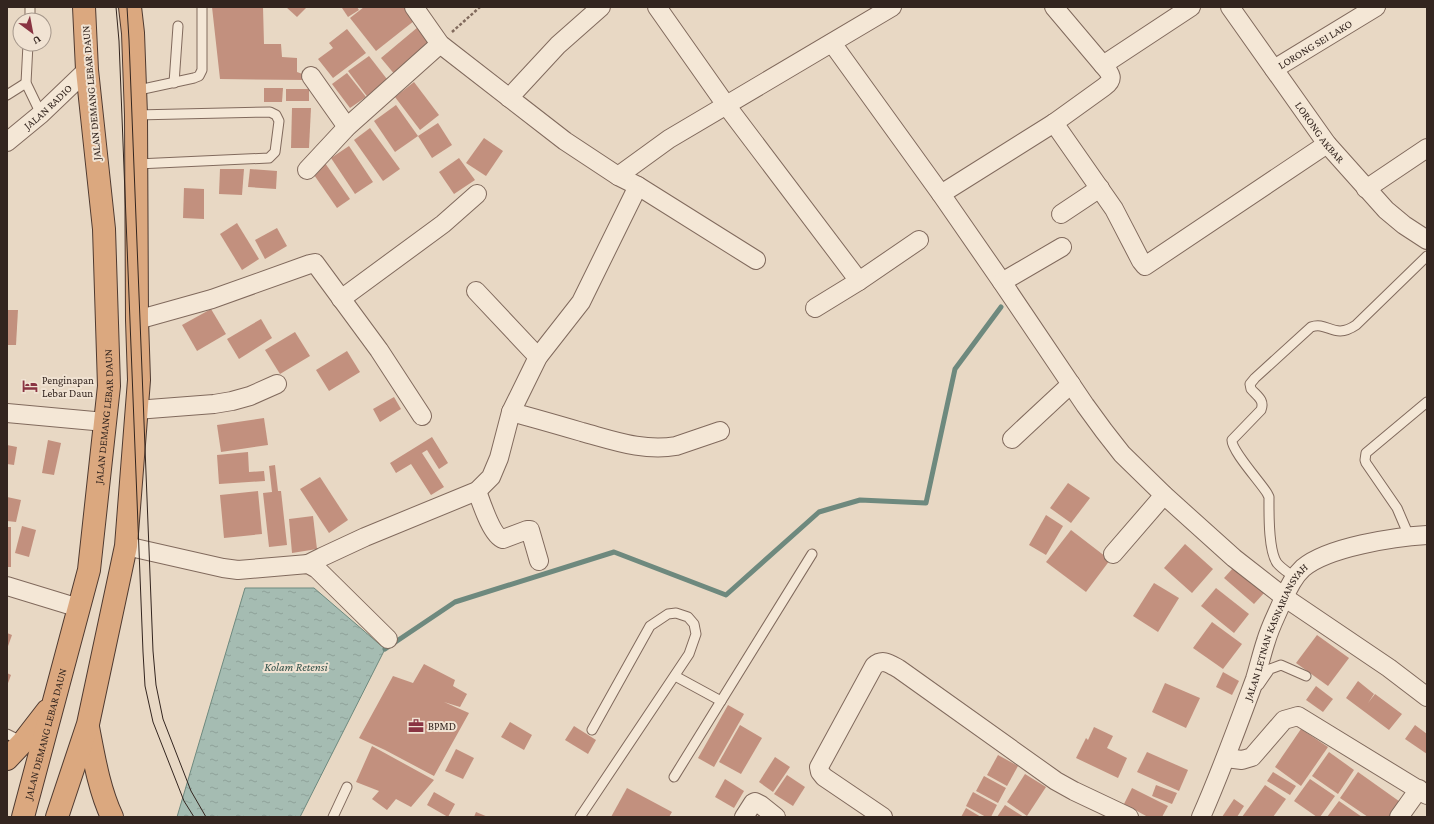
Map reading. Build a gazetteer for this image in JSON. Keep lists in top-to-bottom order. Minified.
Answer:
{"streets":{"highway":["JALAN DEMANG LEBAR DAUN"],"street":["LORONG SEI LAKO","JALAN RADIO","LORONG AKBAR","JALAN LETNAN KASNARIANSYAH"]},"crossings":[["LORONG SEI LAKO","LORONG AKBAR"],["JALAN DEMANG LEBAR DAUN","JALAN RADIO"]],"water":["Kolam Retensi"],"places":{"hotel":["Penginapan Lebar Daun"],"office":["BPMD"]},"north":"bottom right"}
